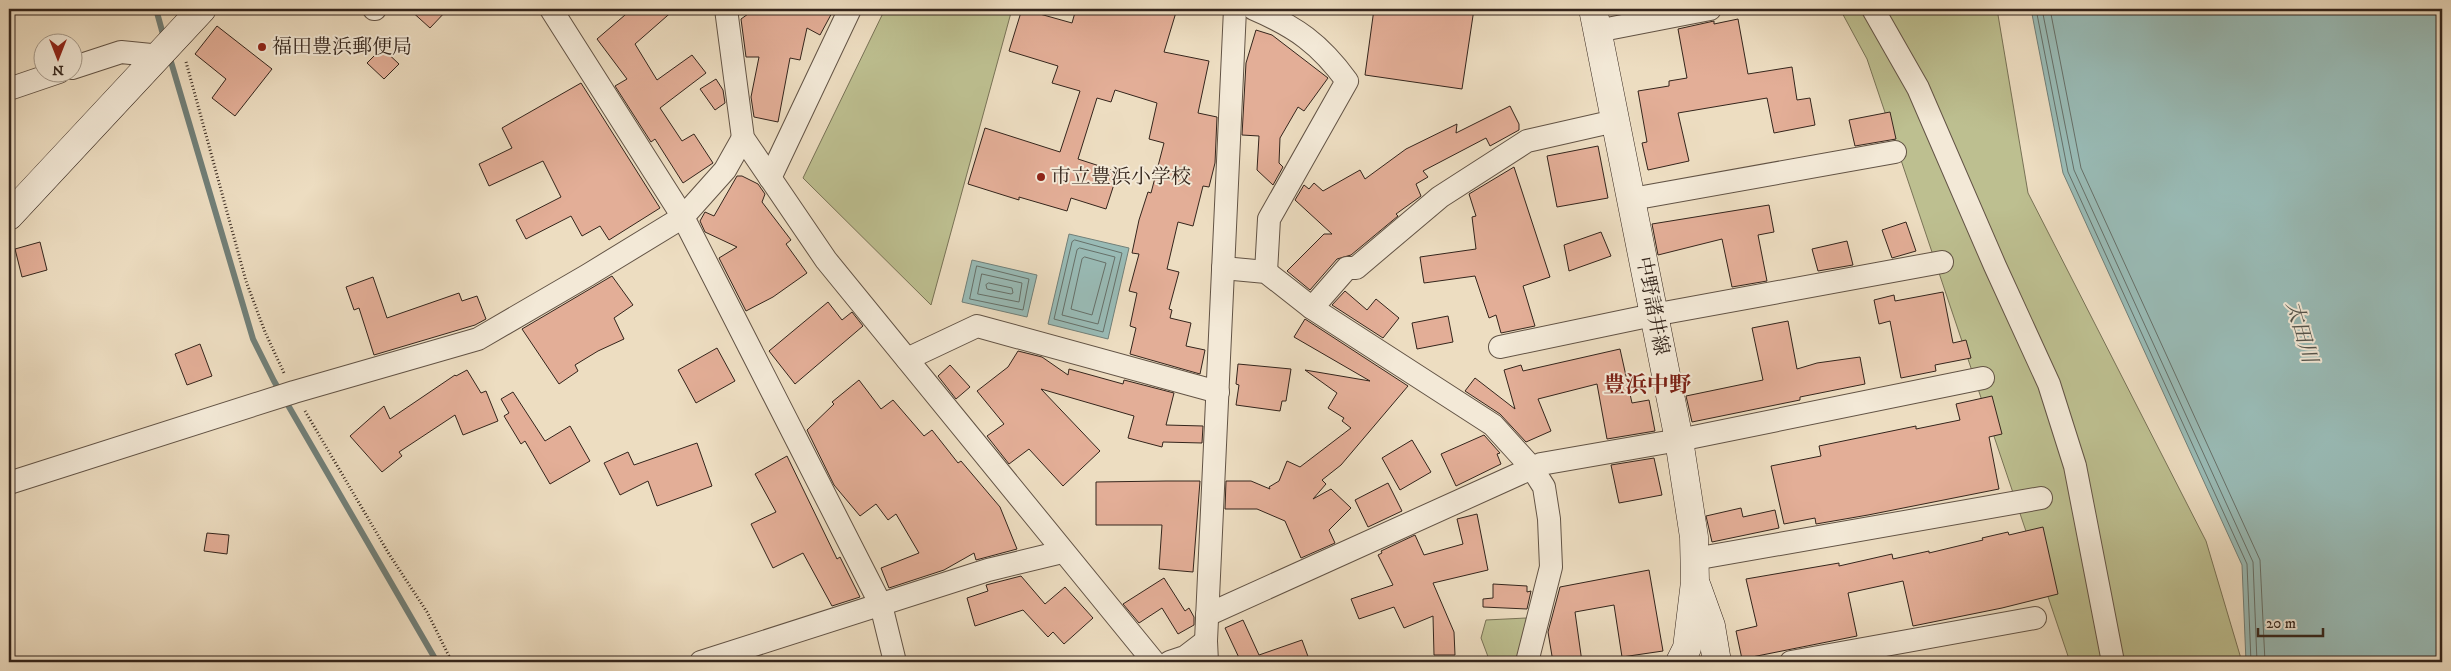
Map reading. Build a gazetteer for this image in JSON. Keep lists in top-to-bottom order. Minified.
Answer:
{"streets":{"main road":["中野諸井線"]},"districts":["豊浜中野"],"water":["太田川"],"places":["福田豊浜郵便局","市立豊浜小学校"],"scale_bar":"20 m","north":"bottom"}
